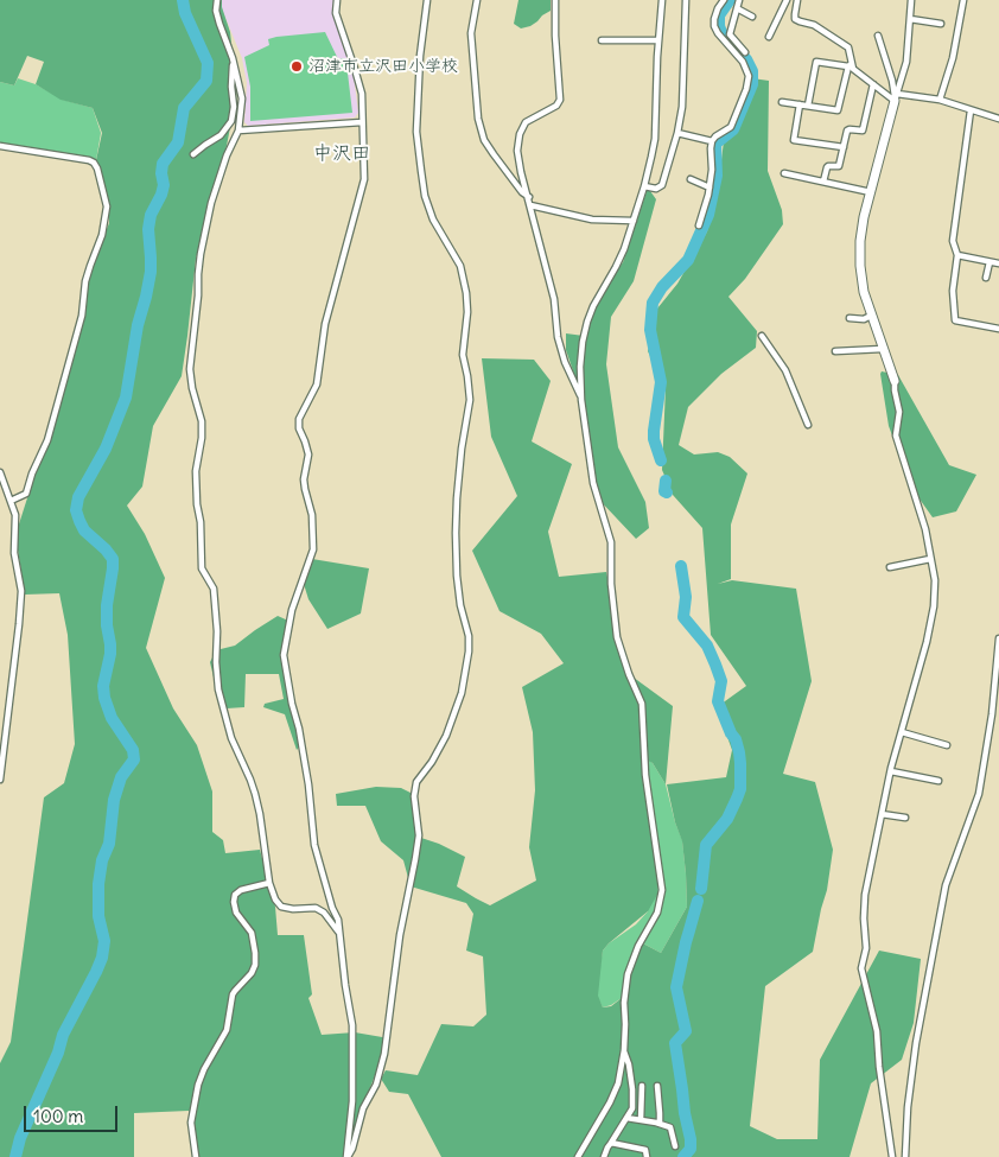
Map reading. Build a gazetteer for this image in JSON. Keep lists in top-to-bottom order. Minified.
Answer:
{"districts":["中沢田"],"places":["沼津市立沢田小学校"],"scale_bar":"100 m"}
